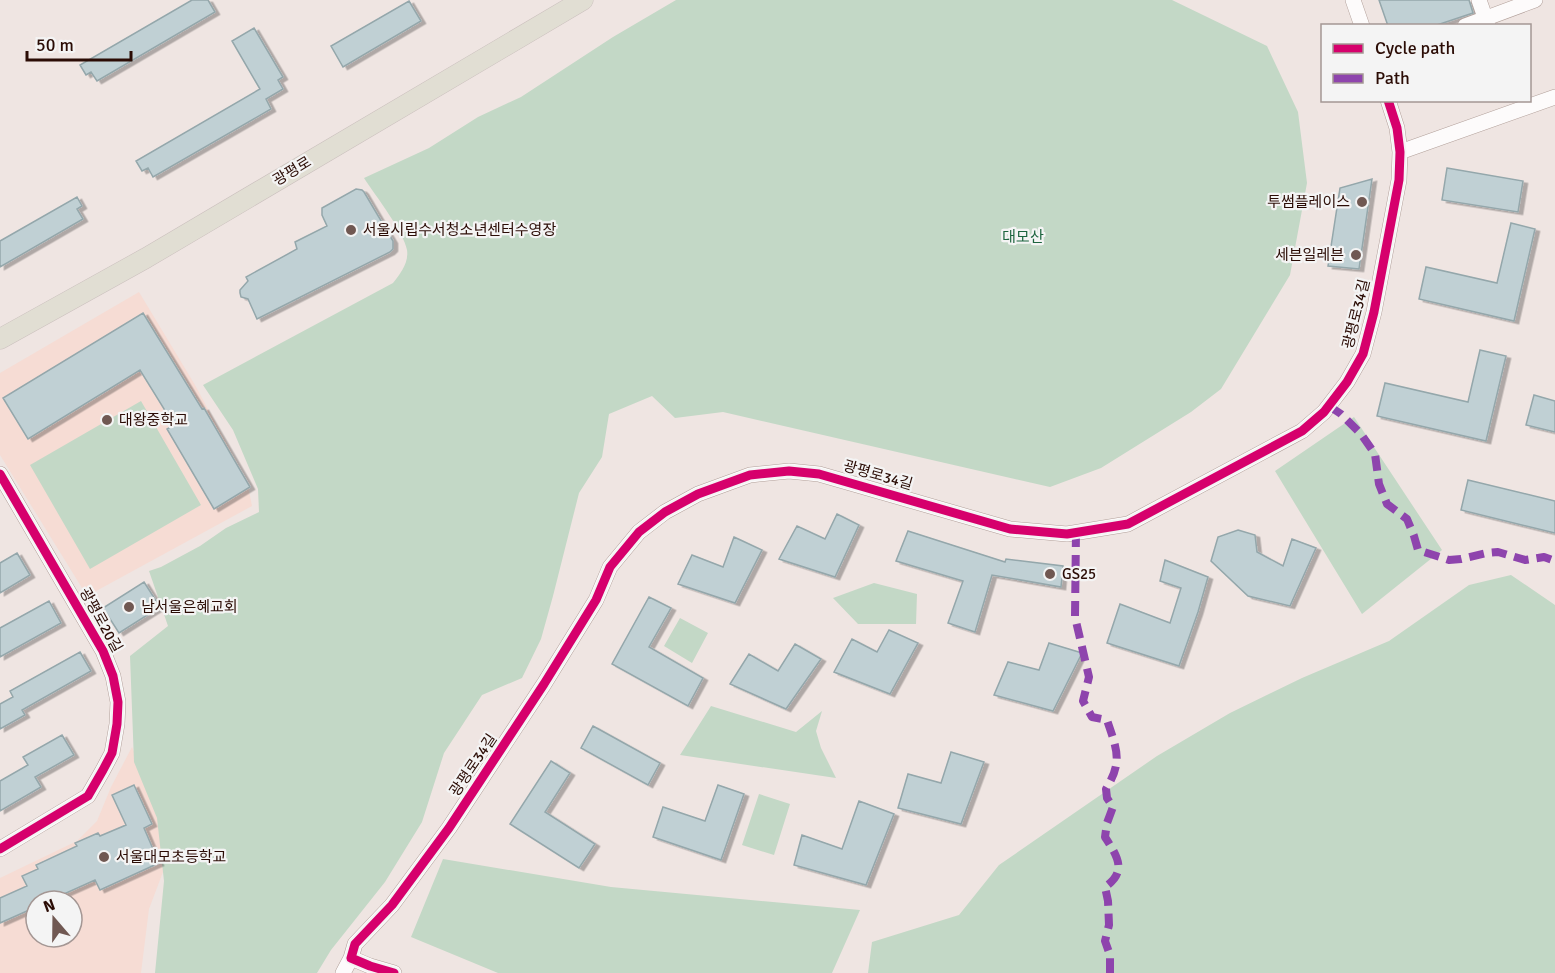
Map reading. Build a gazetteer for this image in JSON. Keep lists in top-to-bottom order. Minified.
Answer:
{"streets":{"main road":["광평로"],"street":["광평로34길","광평로20길"]},"parks":["대모산"],"places":["투썸플레이스","서울시립수서청소년센터수영장","세븐일레븐","대왕중학교","GS25","남서울은혜교회","서울대모초등학교"],"legend":["Cycle path","Path"],"scale_bar":"50 m","north":"top"}
